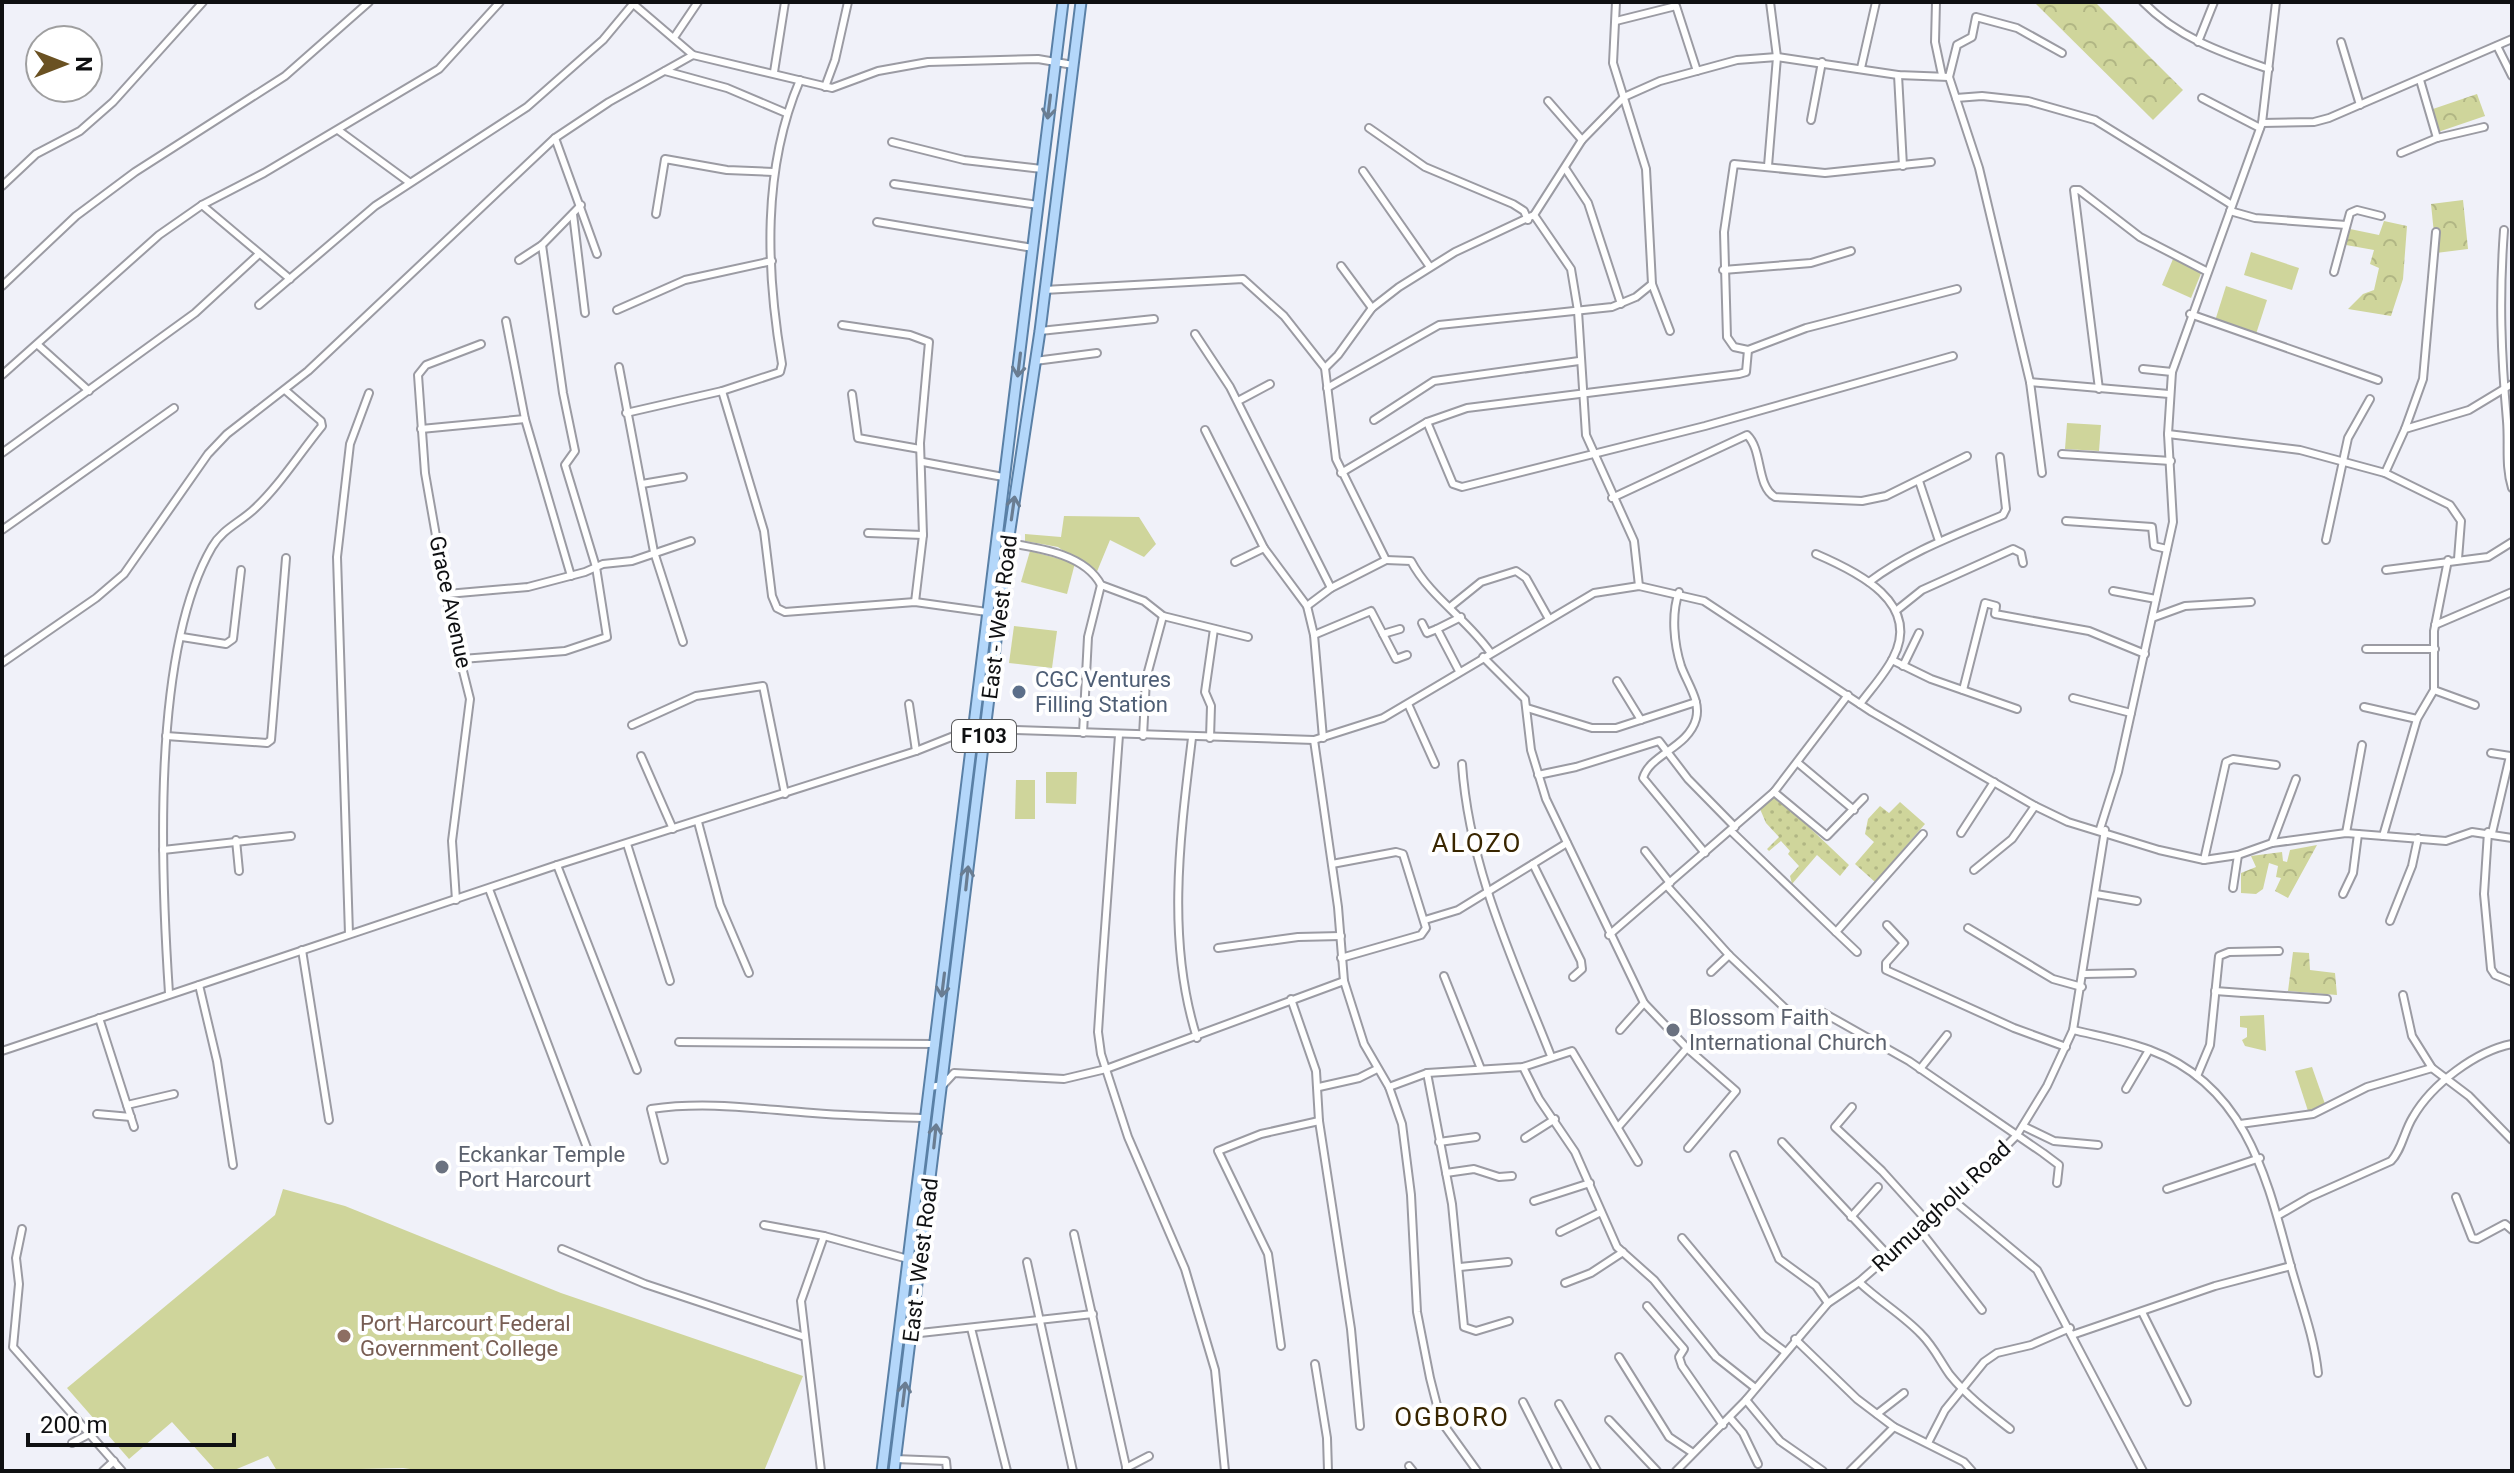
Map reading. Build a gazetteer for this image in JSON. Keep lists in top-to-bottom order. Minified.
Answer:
{"streets":{"main road":["East - West Road","F103"],"street":["Grace Avenue","Rumuagholu Road"]},"districts":["ALOZO","OGBORO"],"places":["CGC Ventures Filling Station","Blossom Faith International Church","Eckankar Temple Port Harcourt","Port Harcourt Federal Government College"],"scale_bar":"200 m","north":"right"}
